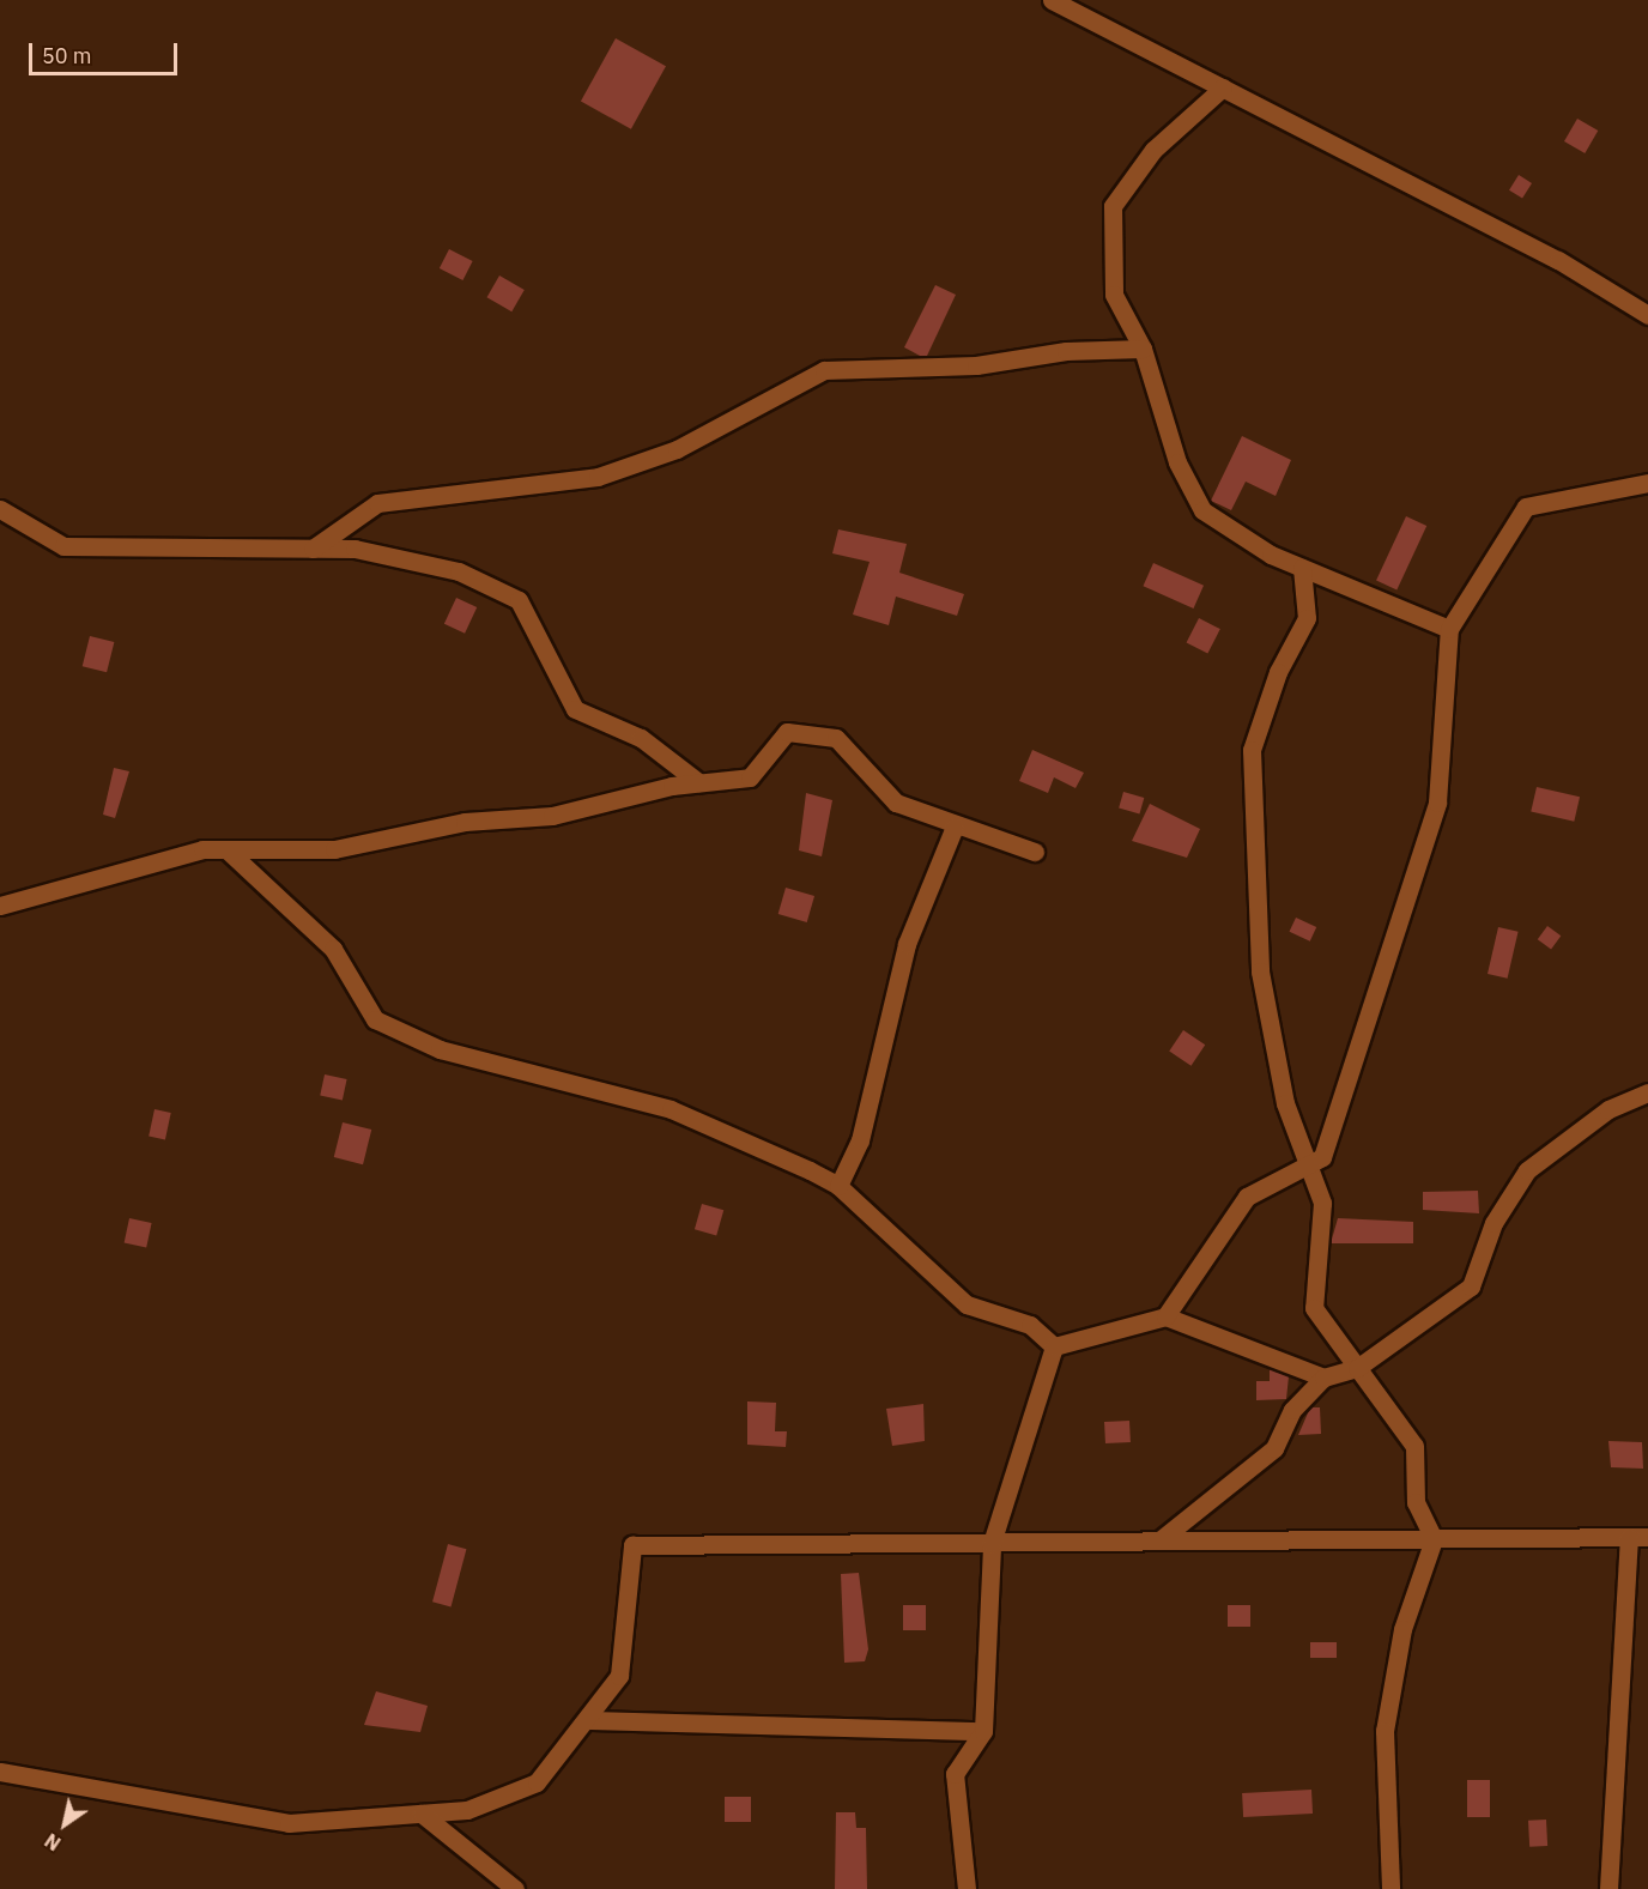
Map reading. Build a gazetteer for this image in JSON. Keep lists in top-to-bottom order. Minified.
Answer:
{"scale_bar":"50 m","north":"bottom left"}
